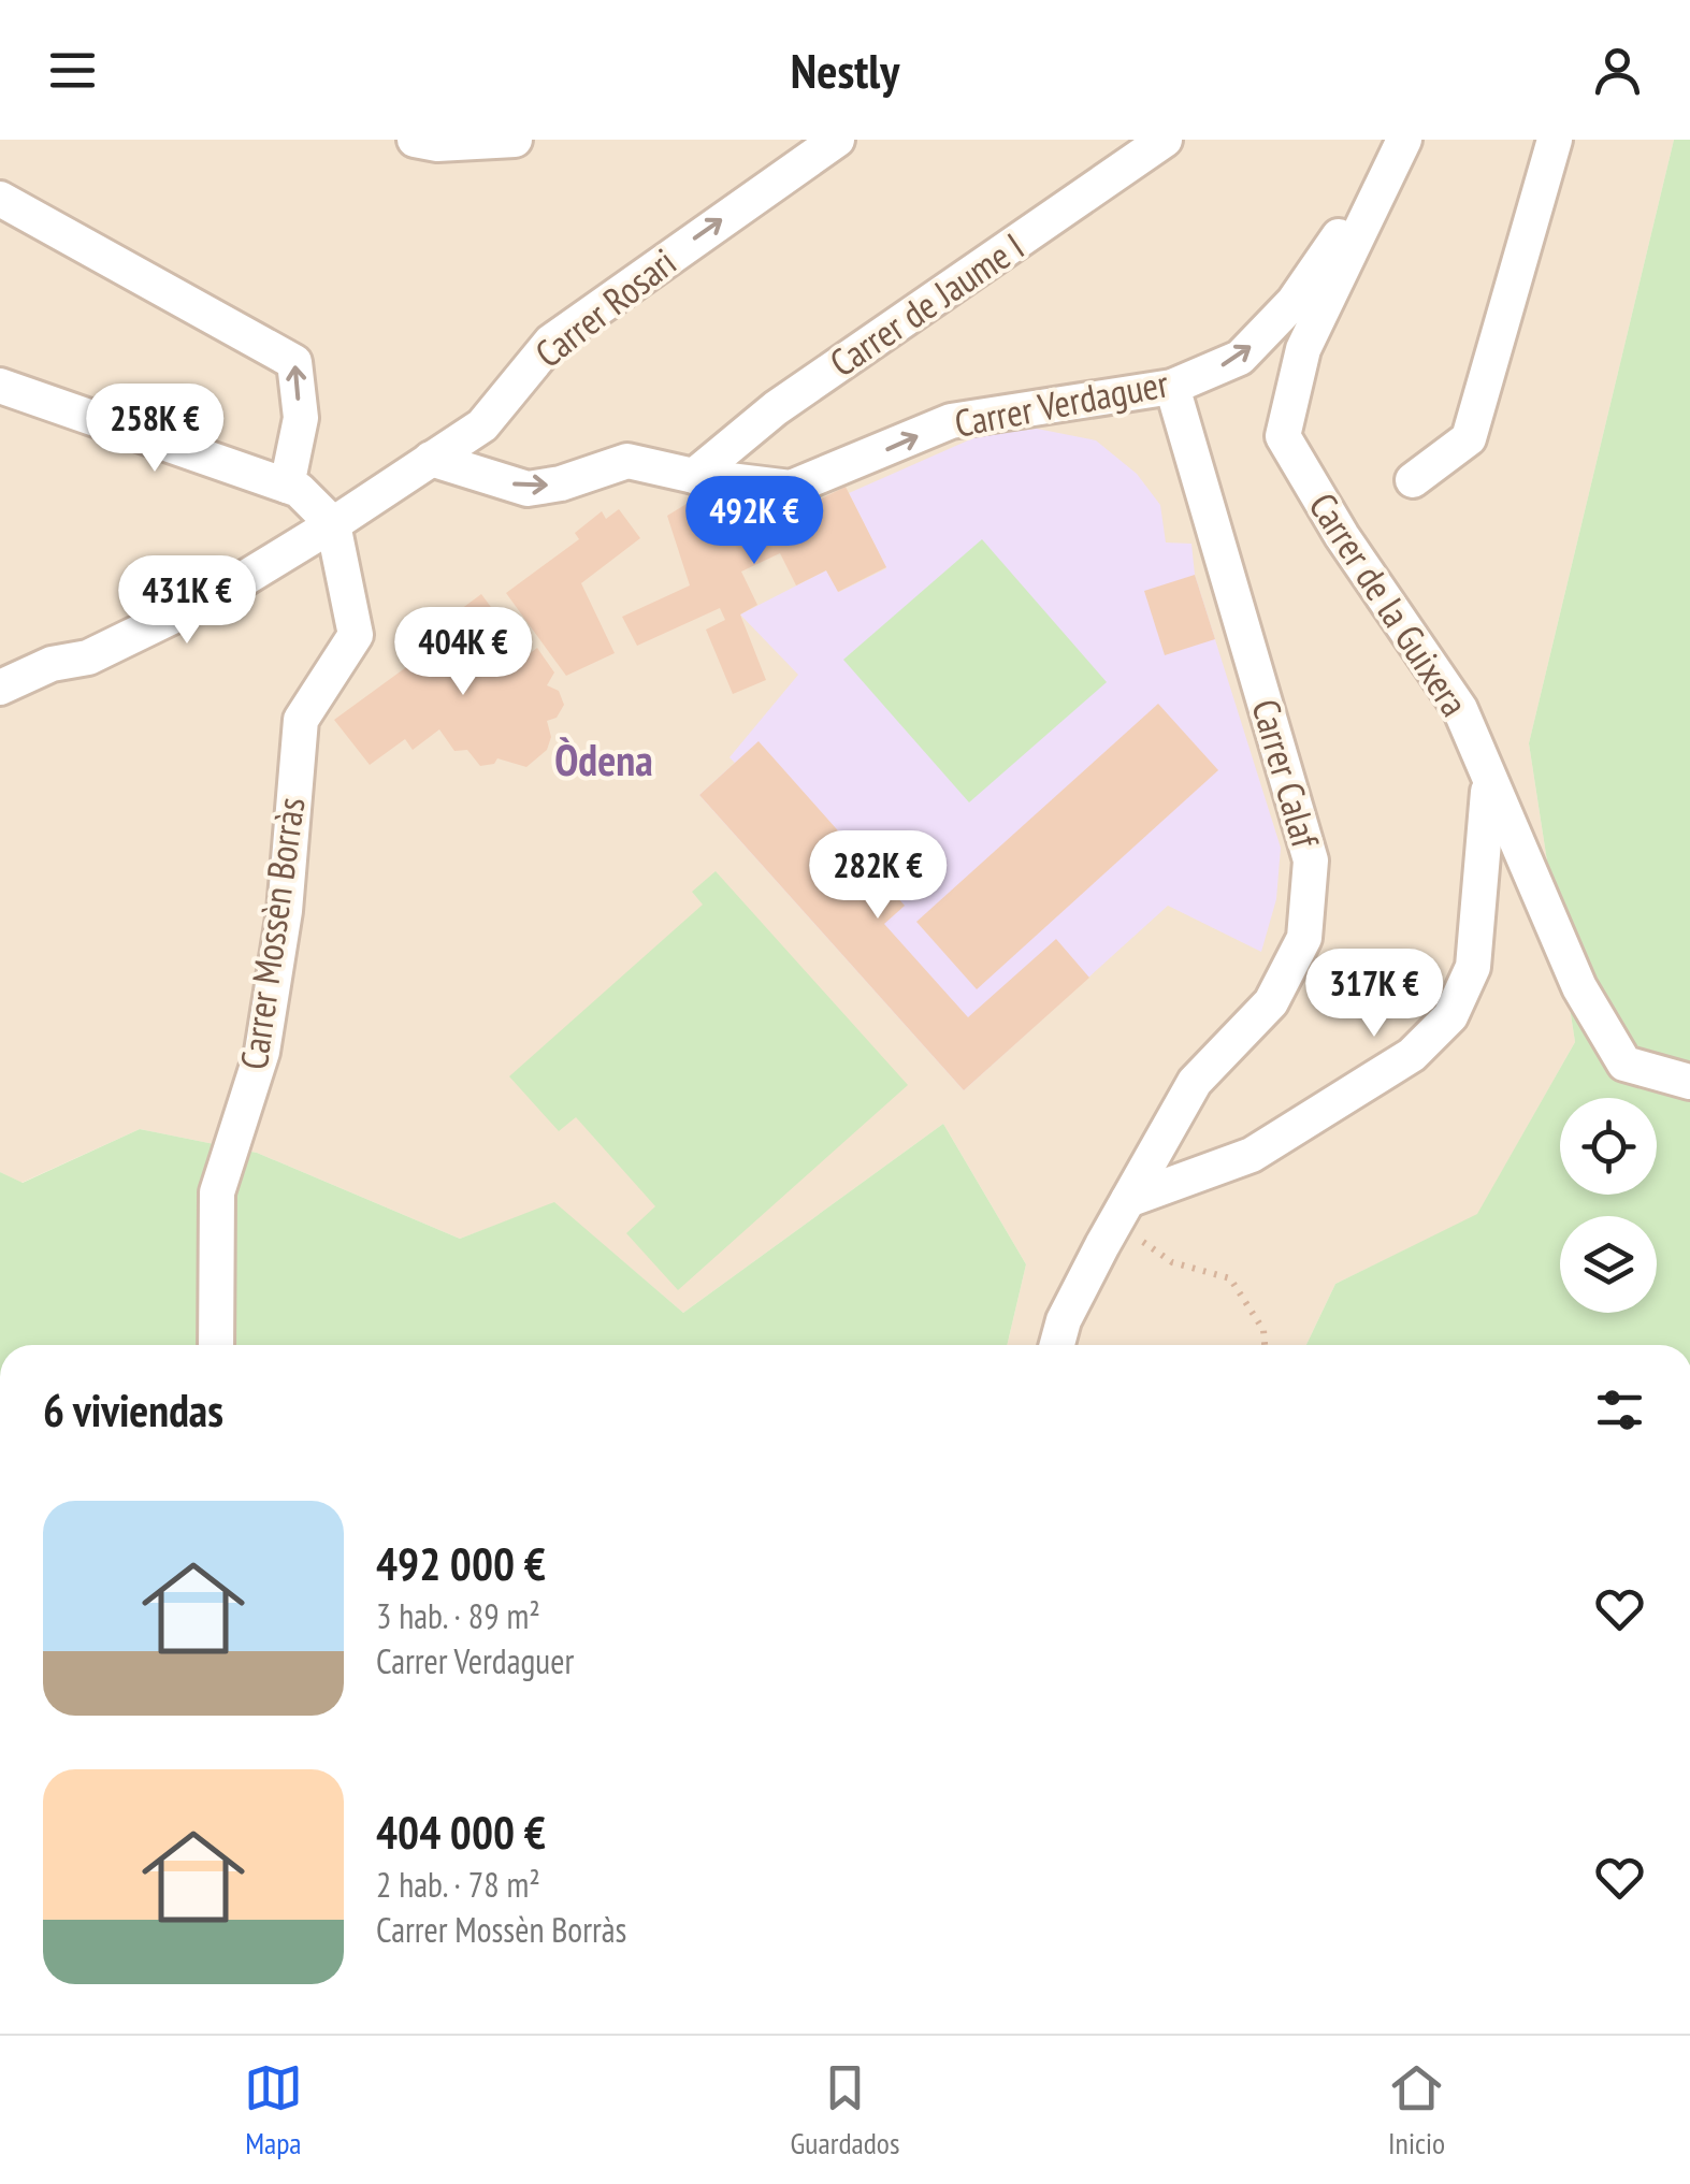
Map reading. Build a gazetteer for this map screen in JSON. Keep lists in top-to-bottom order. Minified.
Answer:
{"streets":{"street":["Carrer de Jaume I","Carrer Rosari","Carrer Verdaguer","Carrer de la Guixera","Carrer Calaf","Carrer Mossèn Borràs"]},"crossings":[["Carrer de Jaume I","Carrer Verdaguer"],["Carrer Rosari","Carrer Verdaguer"],["Carrer Rosari","Carrer Mossèn Borràs"],["Carrer Verdaguer","Carrer de la Guixera"],["Carrer Verdaguer","Carrer Calaf"]],"one_way":["Carrer Rosari","Carrer Verdaguer"],"districts":["Òdena"],"page":{"header":"Nestly","price":["258K €","492K €","431K €","404K €","282K €","317K €"],"heading":"6 viviendas","list":[{"name":"492 000 €","note":"3 hab. · 89 m² · Carrer Verdaguer"},{"name":"404 000 €","note":"2 hab. · 78 m² · Carrer Mossèn Borràs"}],"tabs":["Mapa","Guardados","Inicio"]}}
